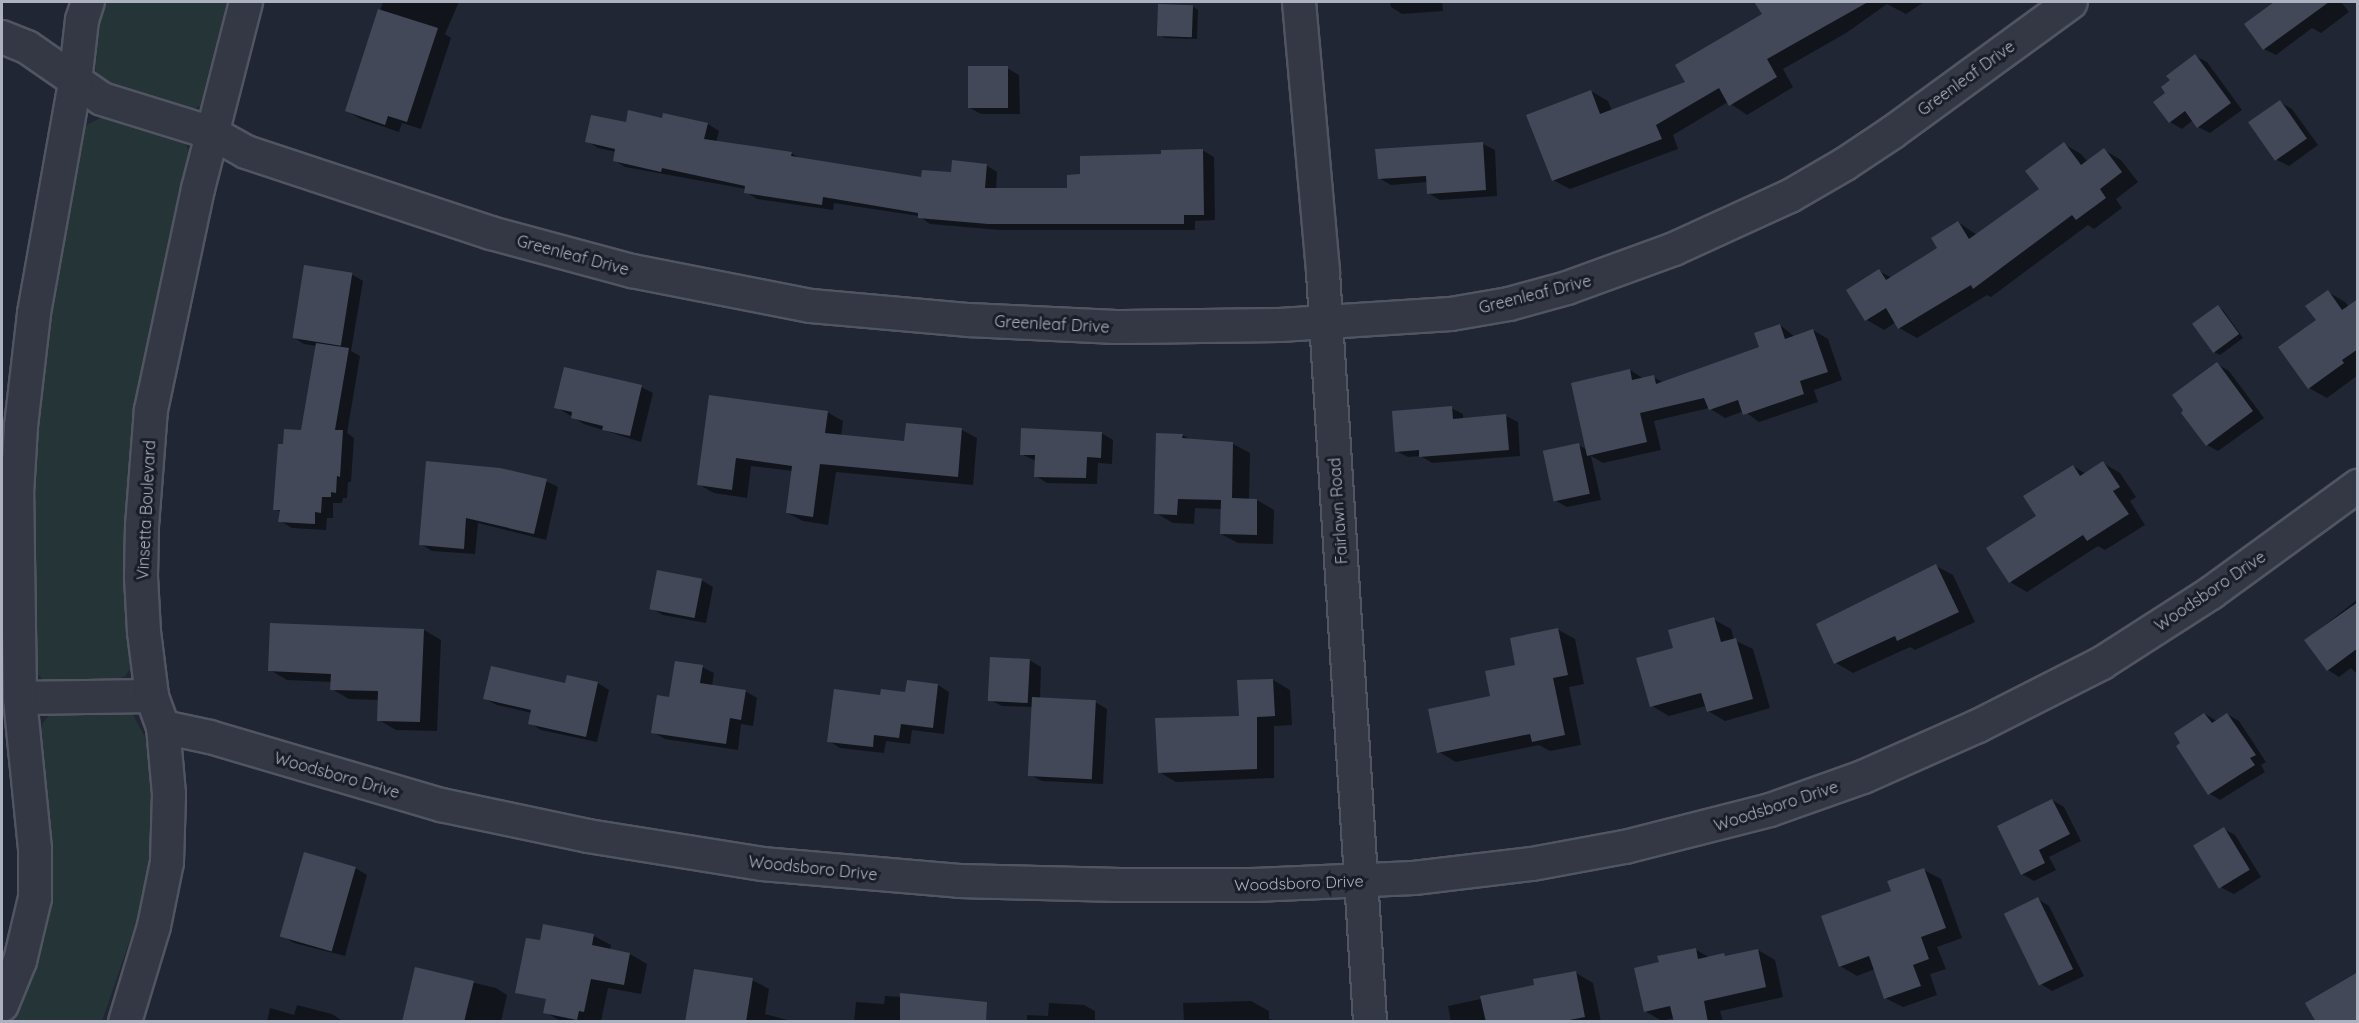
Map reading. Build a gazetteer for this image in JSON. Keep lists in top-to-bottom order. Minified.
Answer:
{"streets":{"street":["Greenleaf Drive","Vinsetta Boulevard","Fairlawn Road","Woodsboro Drive"]},"crossings":[["Greenleaf Drive","Vinsetta Boulevard"],["Greenleaf Drive","Fairlawn Road"],["Vinsetta Boulevard","Woodsboro Drive"],["Fairlawn Road","Woodsboro Drive"]]}
